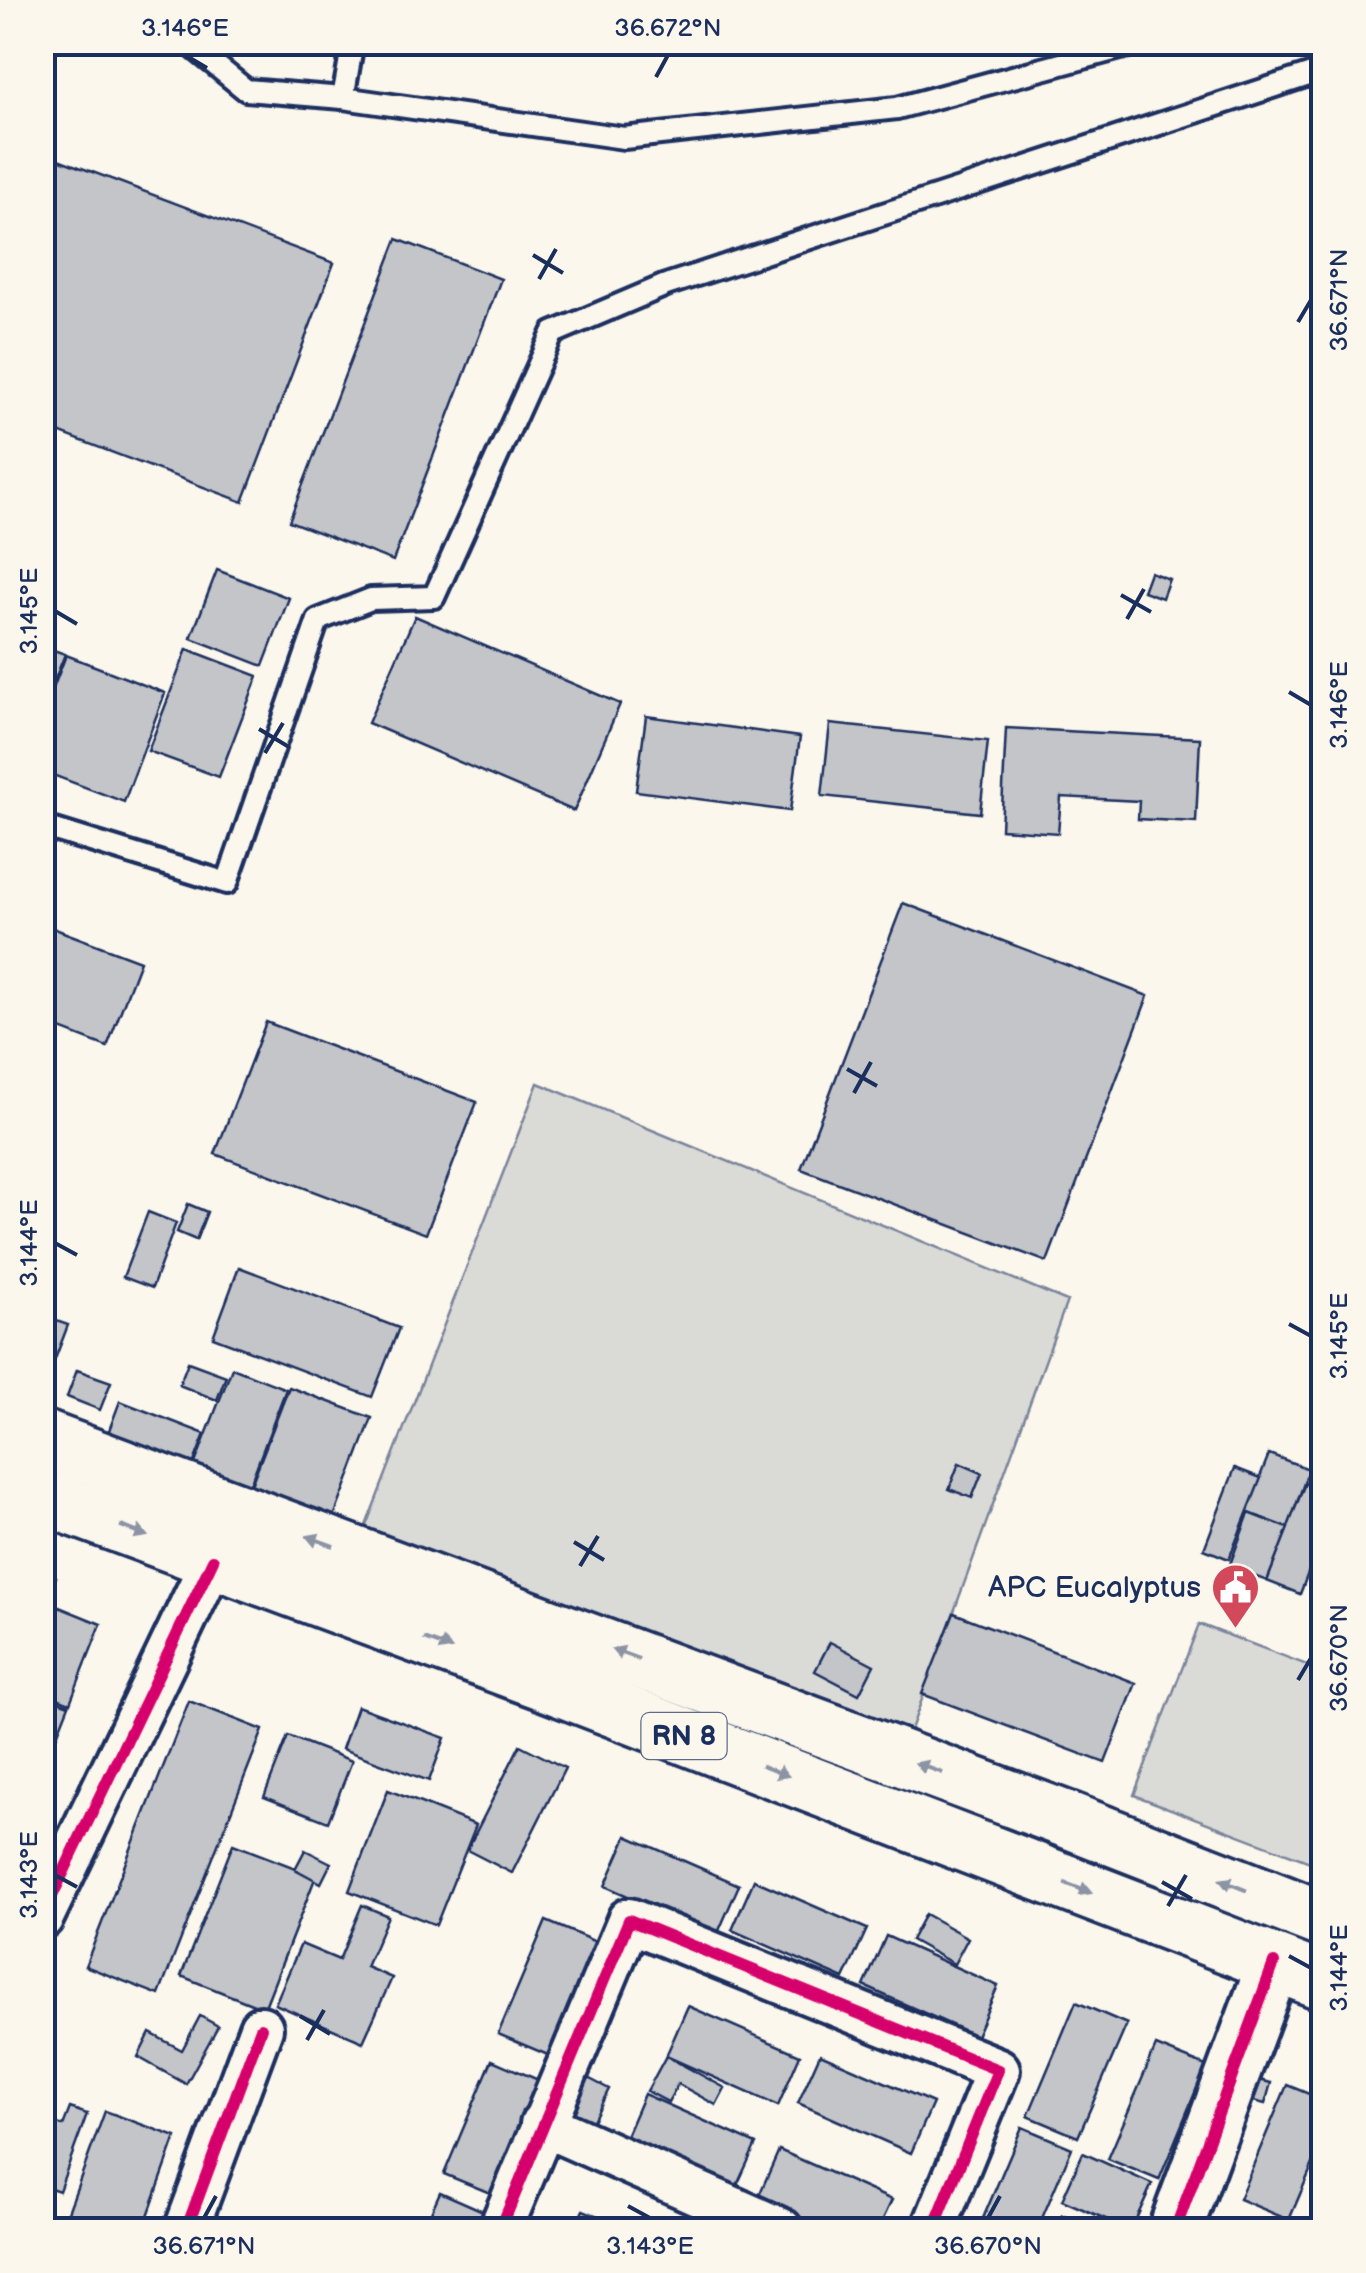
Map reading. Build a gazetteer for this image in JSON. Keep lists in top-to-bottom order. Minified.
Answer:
{"streets":{"main road":["RN 8"]},"places":{"public building":["APC Eucalyptus"]},"coordinates":["3.146°E","36.672°N","36.671°N","3.145°E","3.144°E","36.670°N","3.143°E"]}
